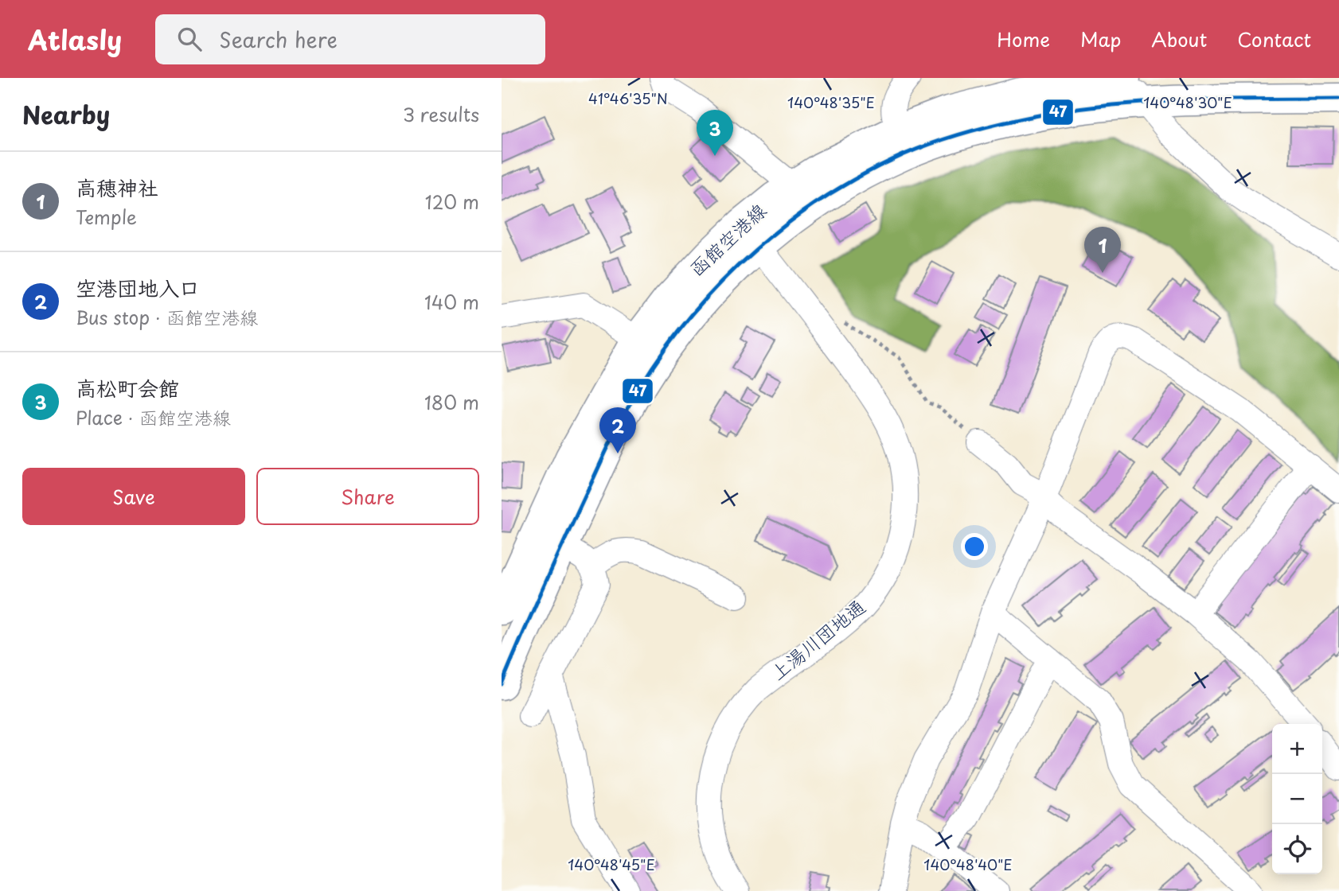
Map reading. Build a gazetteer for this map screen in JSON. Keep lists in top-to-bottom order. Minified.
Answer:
{"streets":{"main road":["函館空港線"],"street":["上湯川団地通"]},"crossings":[["函館空港線","上湯川団地通"]],"lines":["transit line 47"],"page":{"header":"Atlasly","search":"Search here","nav":["Home","Map","About","Contact"],"heading":["Nearby","3 results"],"pins":["3","1","2"],"list":[{"mark":"1","name":"高穂神社","note":"Temple","value":"120 m"},{"mark":"2","name":"空港団地入口","note":"Bus stop · 函館空港線","value":"140 m"},{"mark":"3","name":"高松町会館","note":"Place · 函館空港線","value":"180 m"}],"buttons":["Save","Share"],"map_buttons":["+","−"]},"coordinates":["41°46'35\"N","140°48'35\"E","140°48'30\"E","140°48'45\"E","140°48'40\"E"]}
